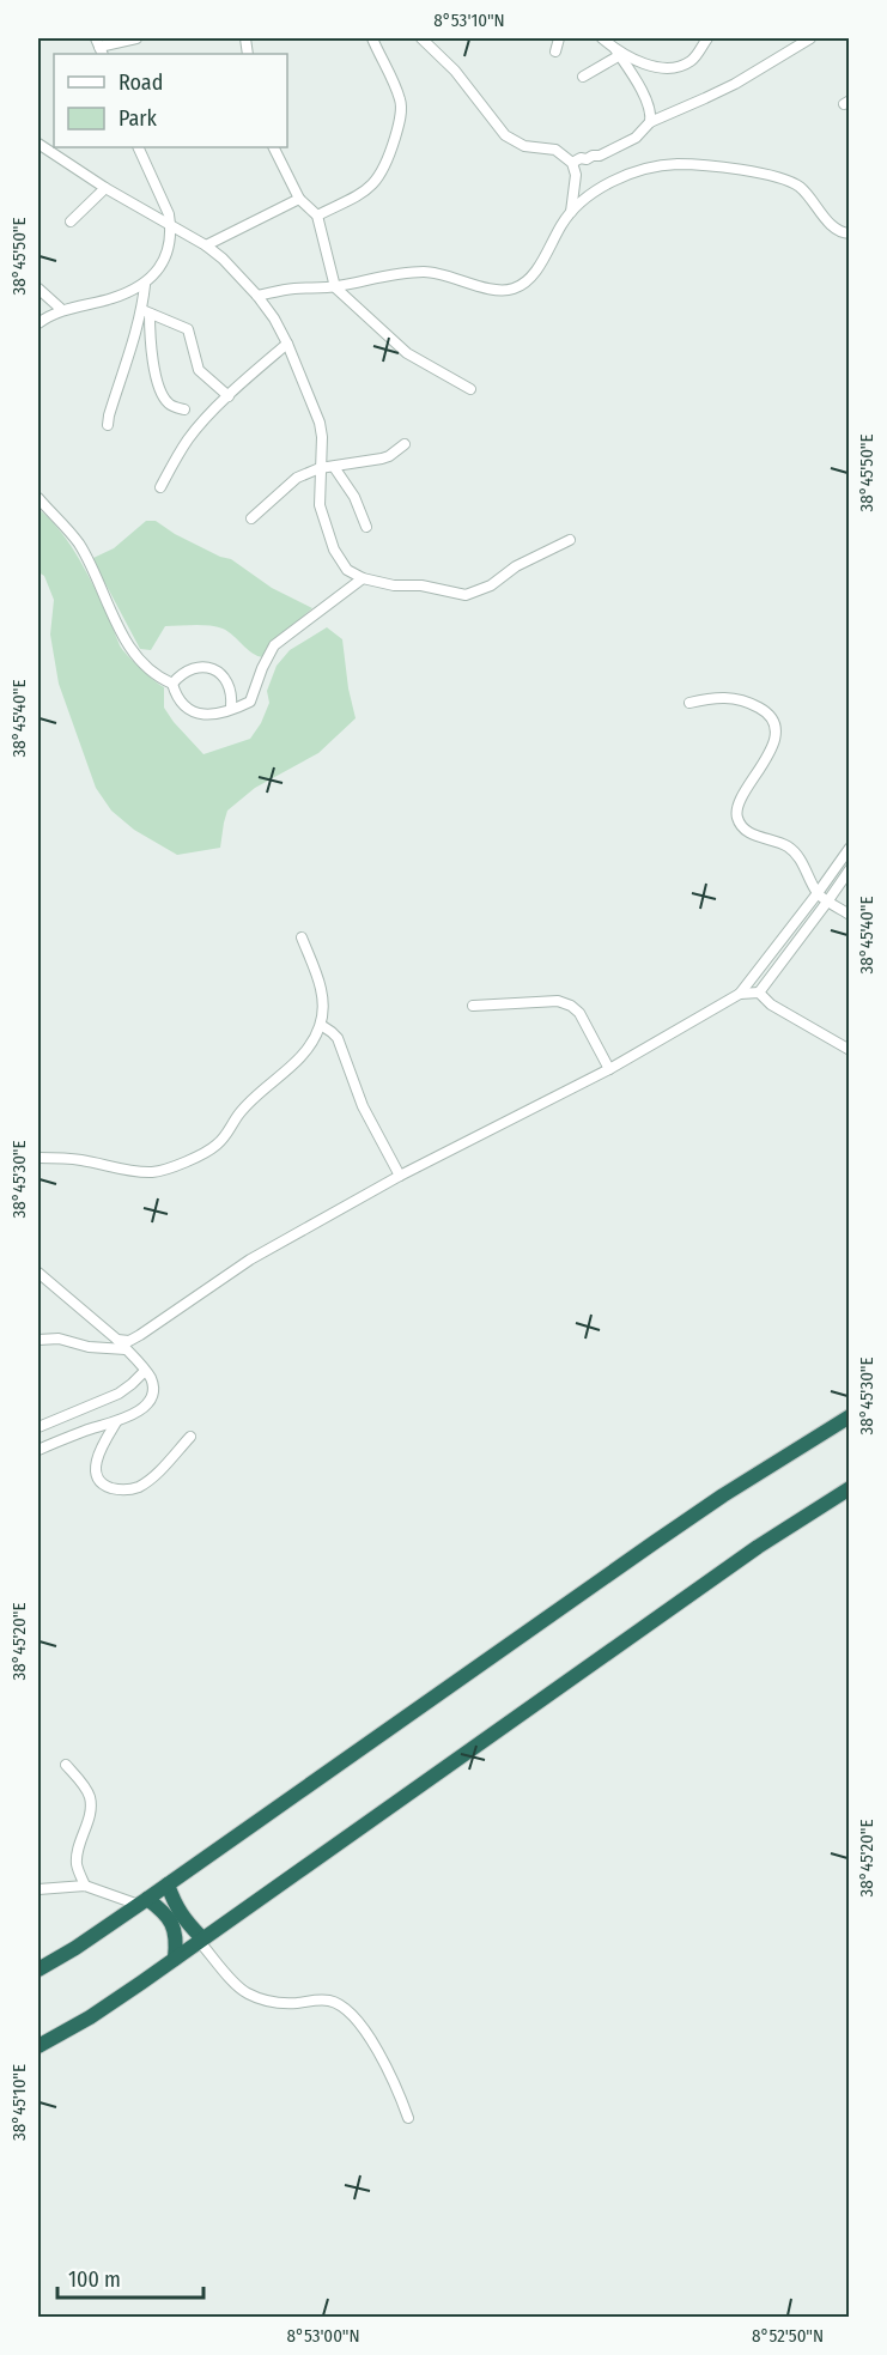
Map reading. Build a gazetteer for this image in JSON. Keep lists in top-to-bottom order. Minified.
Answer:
{"legend":["Road","Park"],"scale_bar":"100 m","coordinates":["8°53'10\"N","38°45'50\"E","38°45'40\"E","38°45'30\"E","38°45'20\"E","38°45'10\"E","8°53'00\"N","8°52'50\"N"]}
